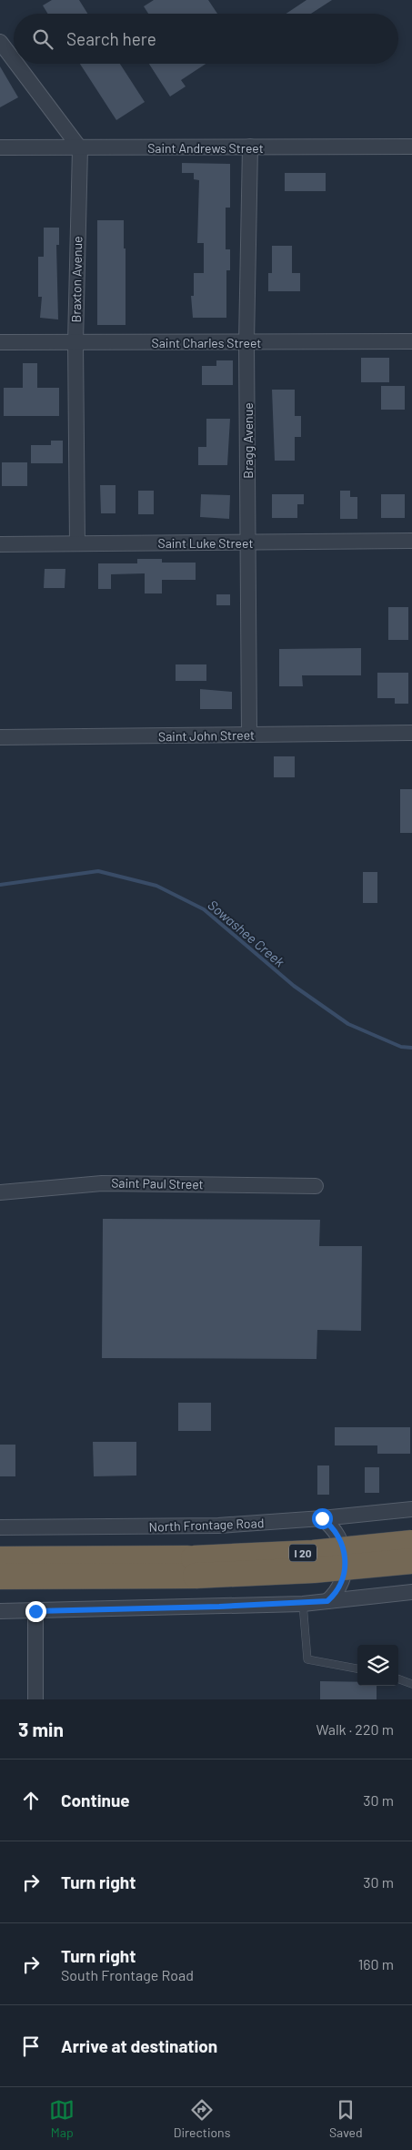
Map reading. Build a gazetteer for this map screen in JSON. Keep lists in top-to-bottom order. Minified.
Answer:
{"streets":{"highway":["I 20"],"street":["Saint Andrews Street","Braxton Avenue","Saint Charles Street","Bragg Avenue","Saint Luke Street","Saint John Street","Saint Paul Street","North Frontage Road"]},"crossings":[["Saint Andrews Street","Braxton Avenue"],["Saint Andrews Street","Bragg Avenue"],["Braxton Avenue","Saint Charles Street"],["Braxton Avenue","Saint Luke Street"],["Saint Charles Street","Bragg Avenue"],["Bragg Avenue","Saint Luke Street"],["Bragg Avenue","Saint John Street"]],"water":["Sowashee Creek"],"page":{"search":"Search here","heading":["3 min","Walk · 220 m"],"list":[["Continue","30 m"],["Turn right","30 m"],["Turn right","South Frontage Road","160 m"],"Arrive at destination"],"nav":["Map","Directions","Saved"]}}
